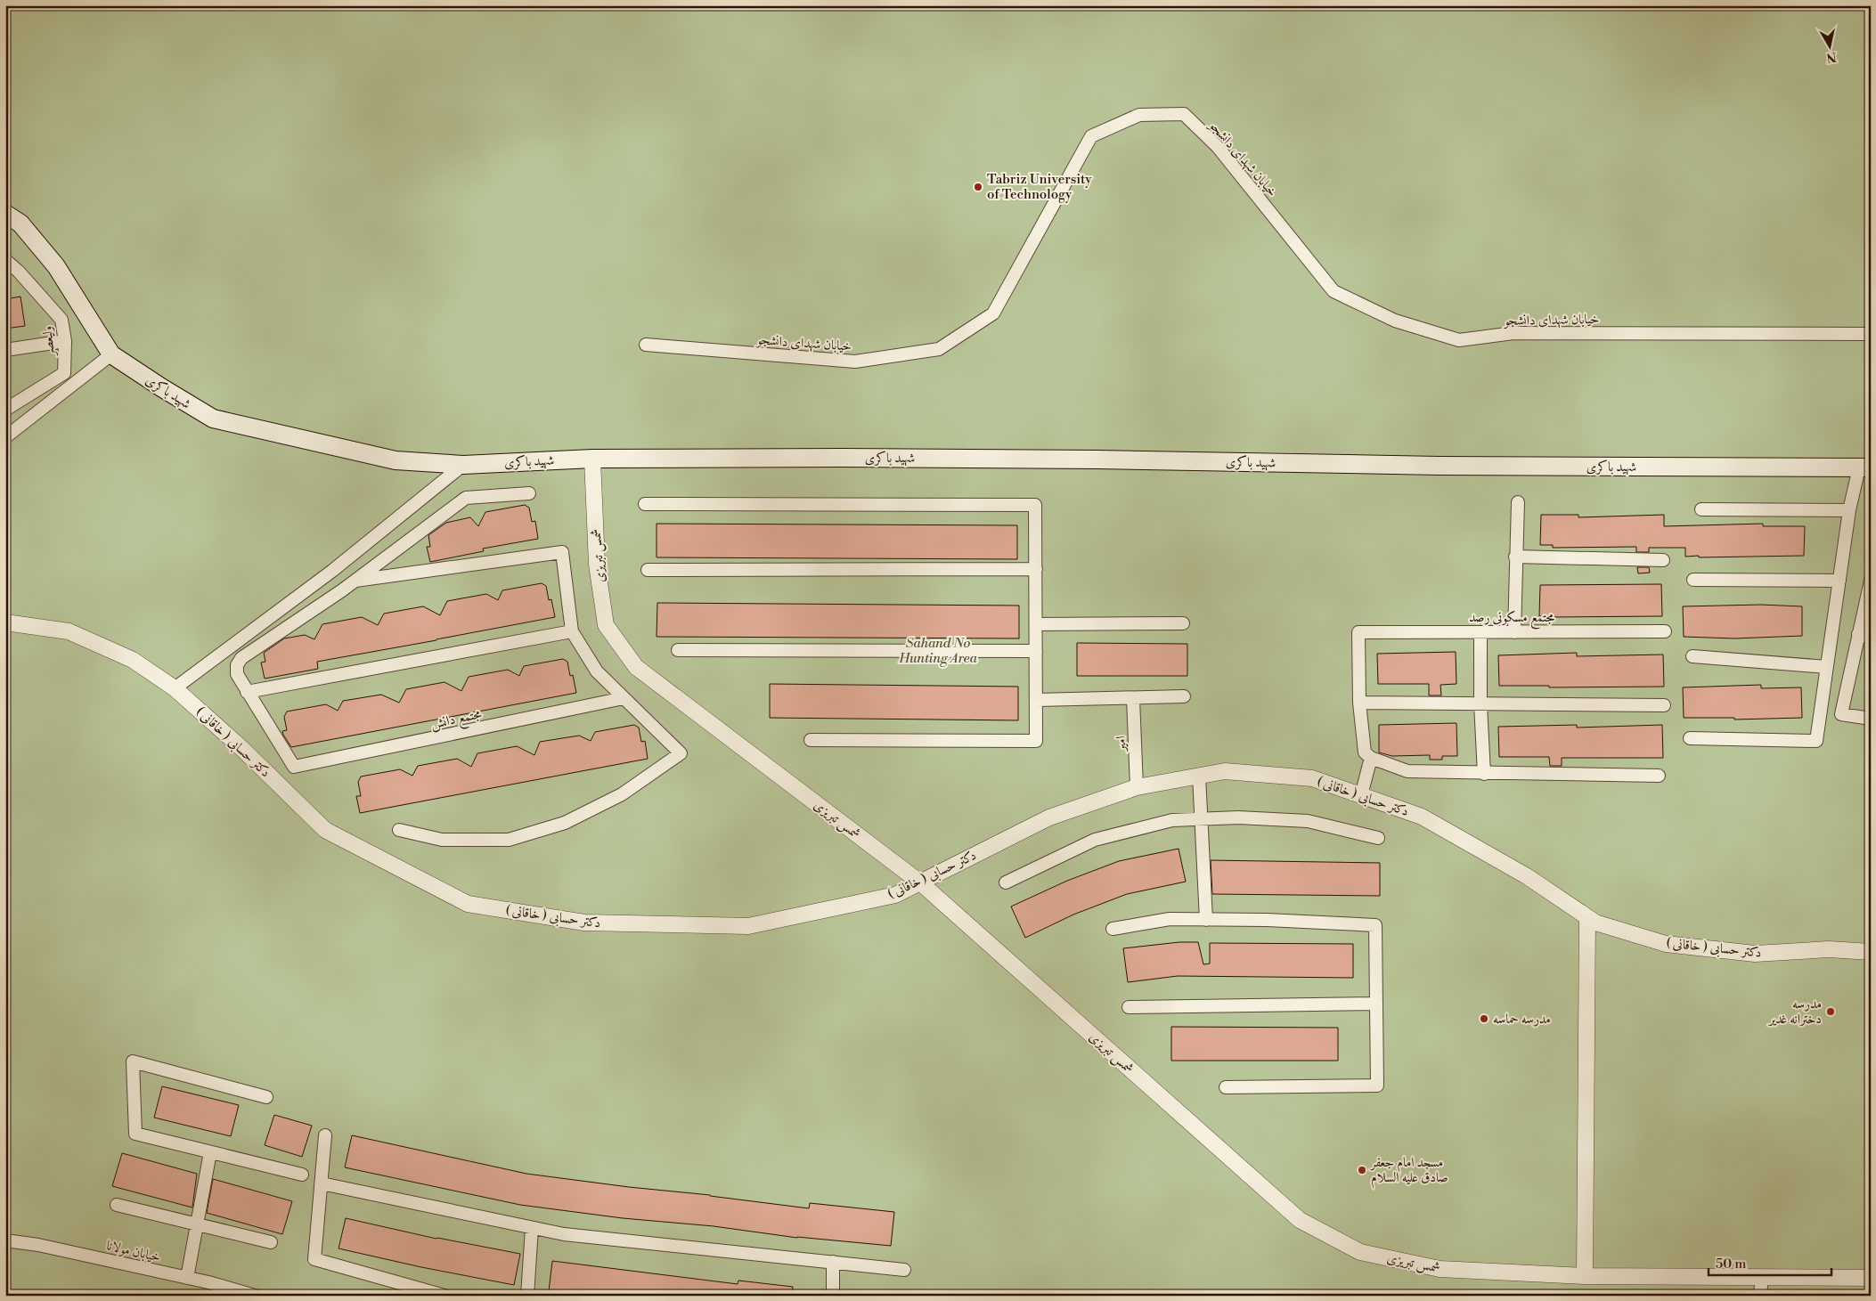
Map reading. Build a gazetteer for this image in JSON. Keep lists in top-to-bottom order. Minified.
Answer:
{"streets":{"main road":["شهید باکری"],"street":["خیابان شهدای دانشجو","ولیعصر","شمس تبریزی","مجتمع مسکونی رصد","مجتمع دانش","دکتر حسابی ( خاقانی )","امیر","خیابان مولانا"]},"crossings":[["شهید باکری","شمس تبریزی"],["شمس تبریزی","دکتر حسابی ( خاقانی )"],["دکتر حسابی ( خاقانی )","امیر"]],"parks":["Sahand No Hunting Area"],"places":["Tabriz University of Technology","مدرسه دخترانه غدیر","مدرسه حماسه","مسجد امام جعفر صادق علیه السلام"],"scale_bar":"50 m","north":"bottom"}
